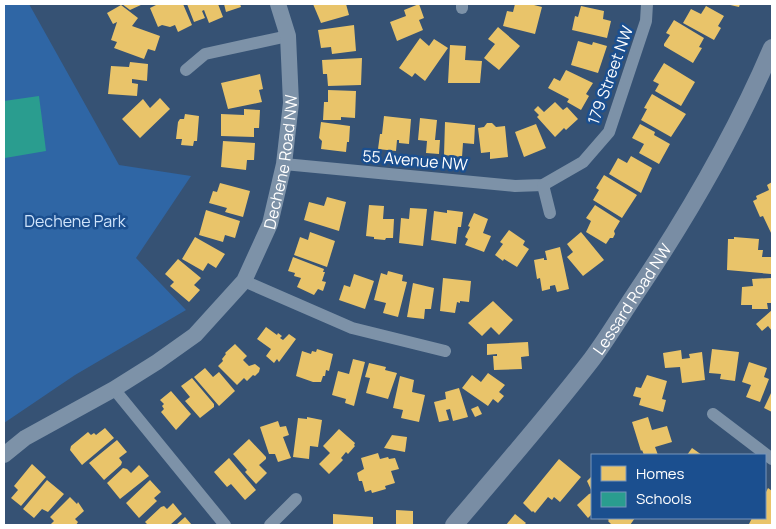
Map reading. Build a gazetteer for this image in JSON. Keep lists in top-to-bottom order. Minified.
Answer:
{"streets":{"main road":["Lessard Road NW"],"street":["179 Street NW","55 Avenue NW","Dechene Road NW"]},"crossings":[["179 Street NW","55 Avenue NW"],["55 Avenue NW","Dechene Road NW"]],"parks":["Dechene Park"],"legend":["Homes","Schools"]}
